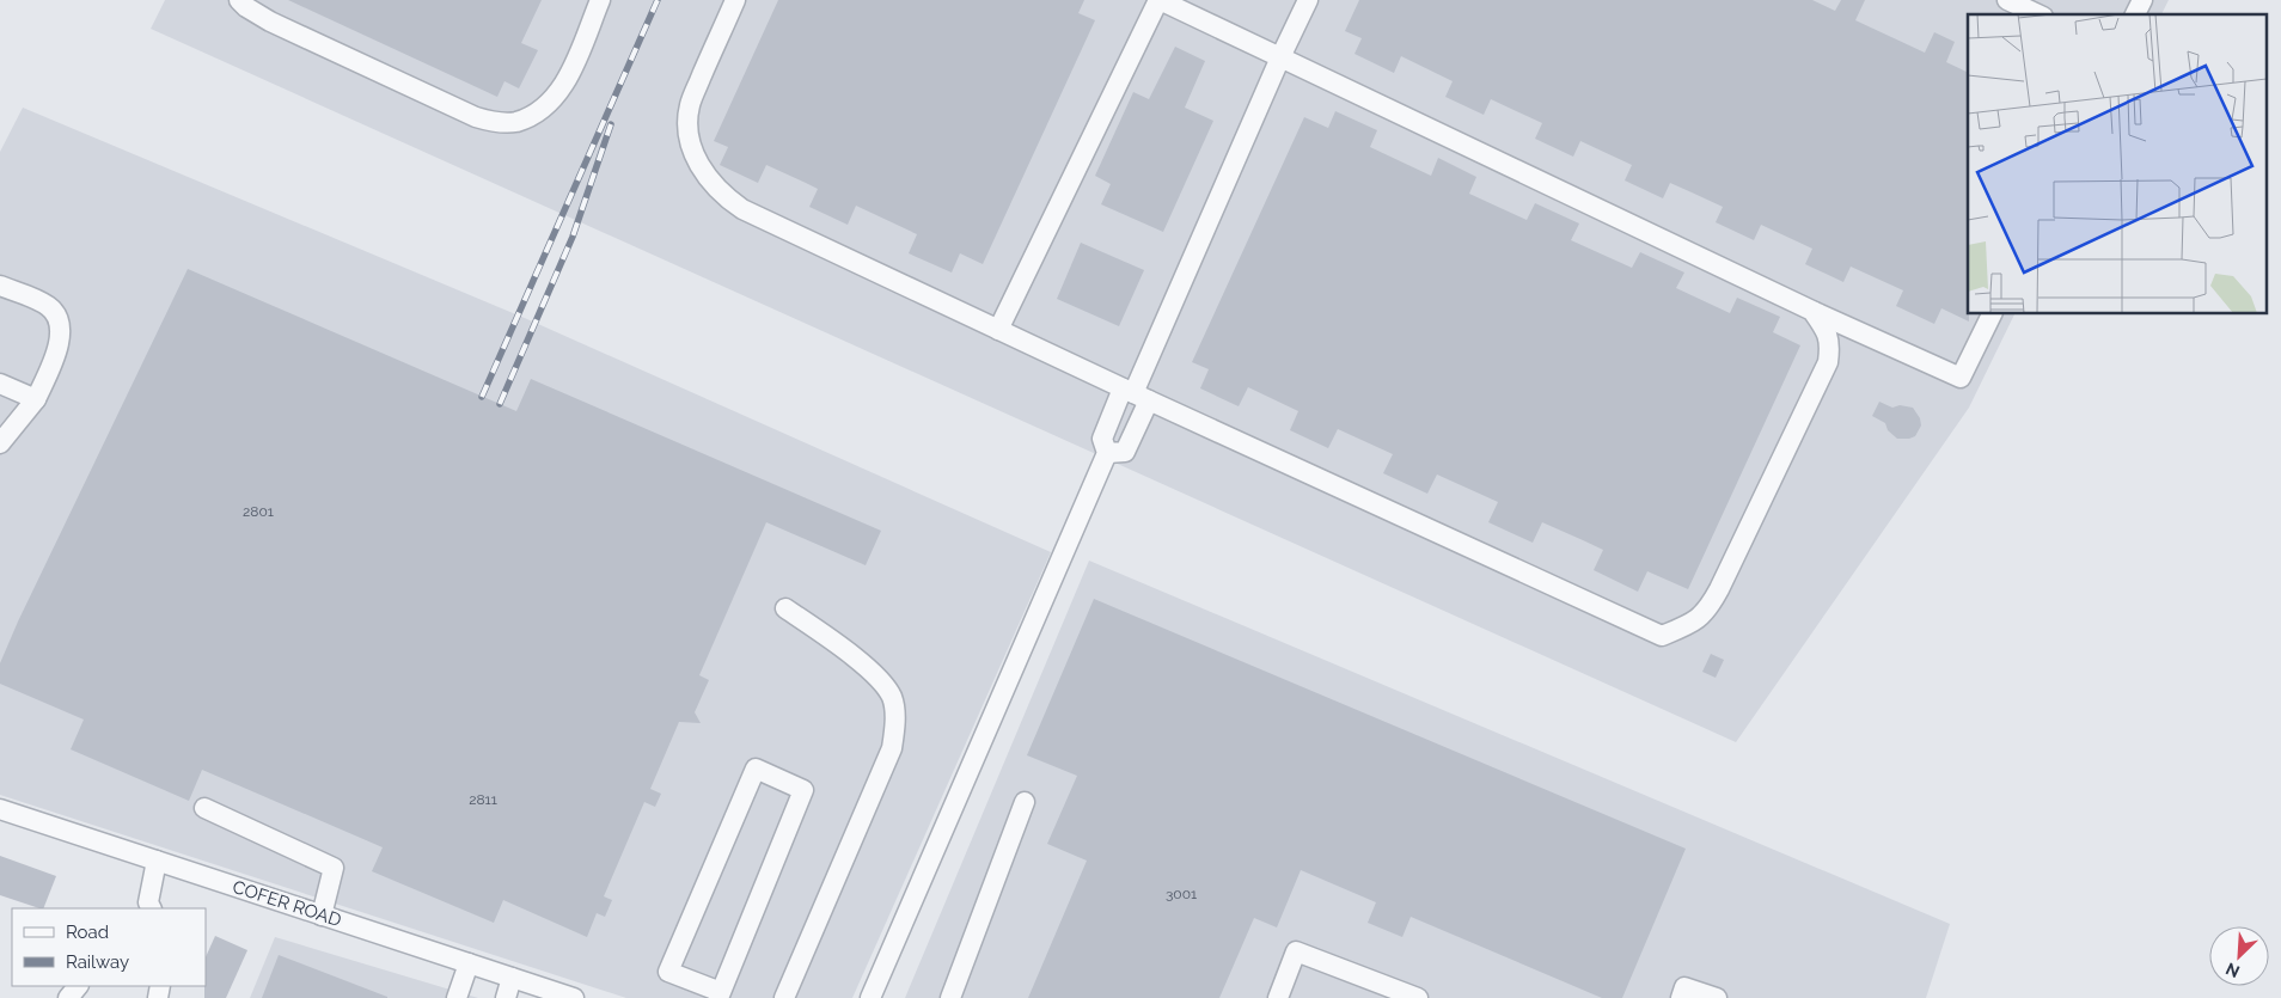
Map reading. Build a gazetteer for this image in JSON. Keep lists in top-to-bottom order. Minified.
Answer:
{"streets":{"street":["COFER ROAD"]},"house_numbers":["2801","2811","3001"],"legend":["Road","Railway"],"north":"bottom left"}
